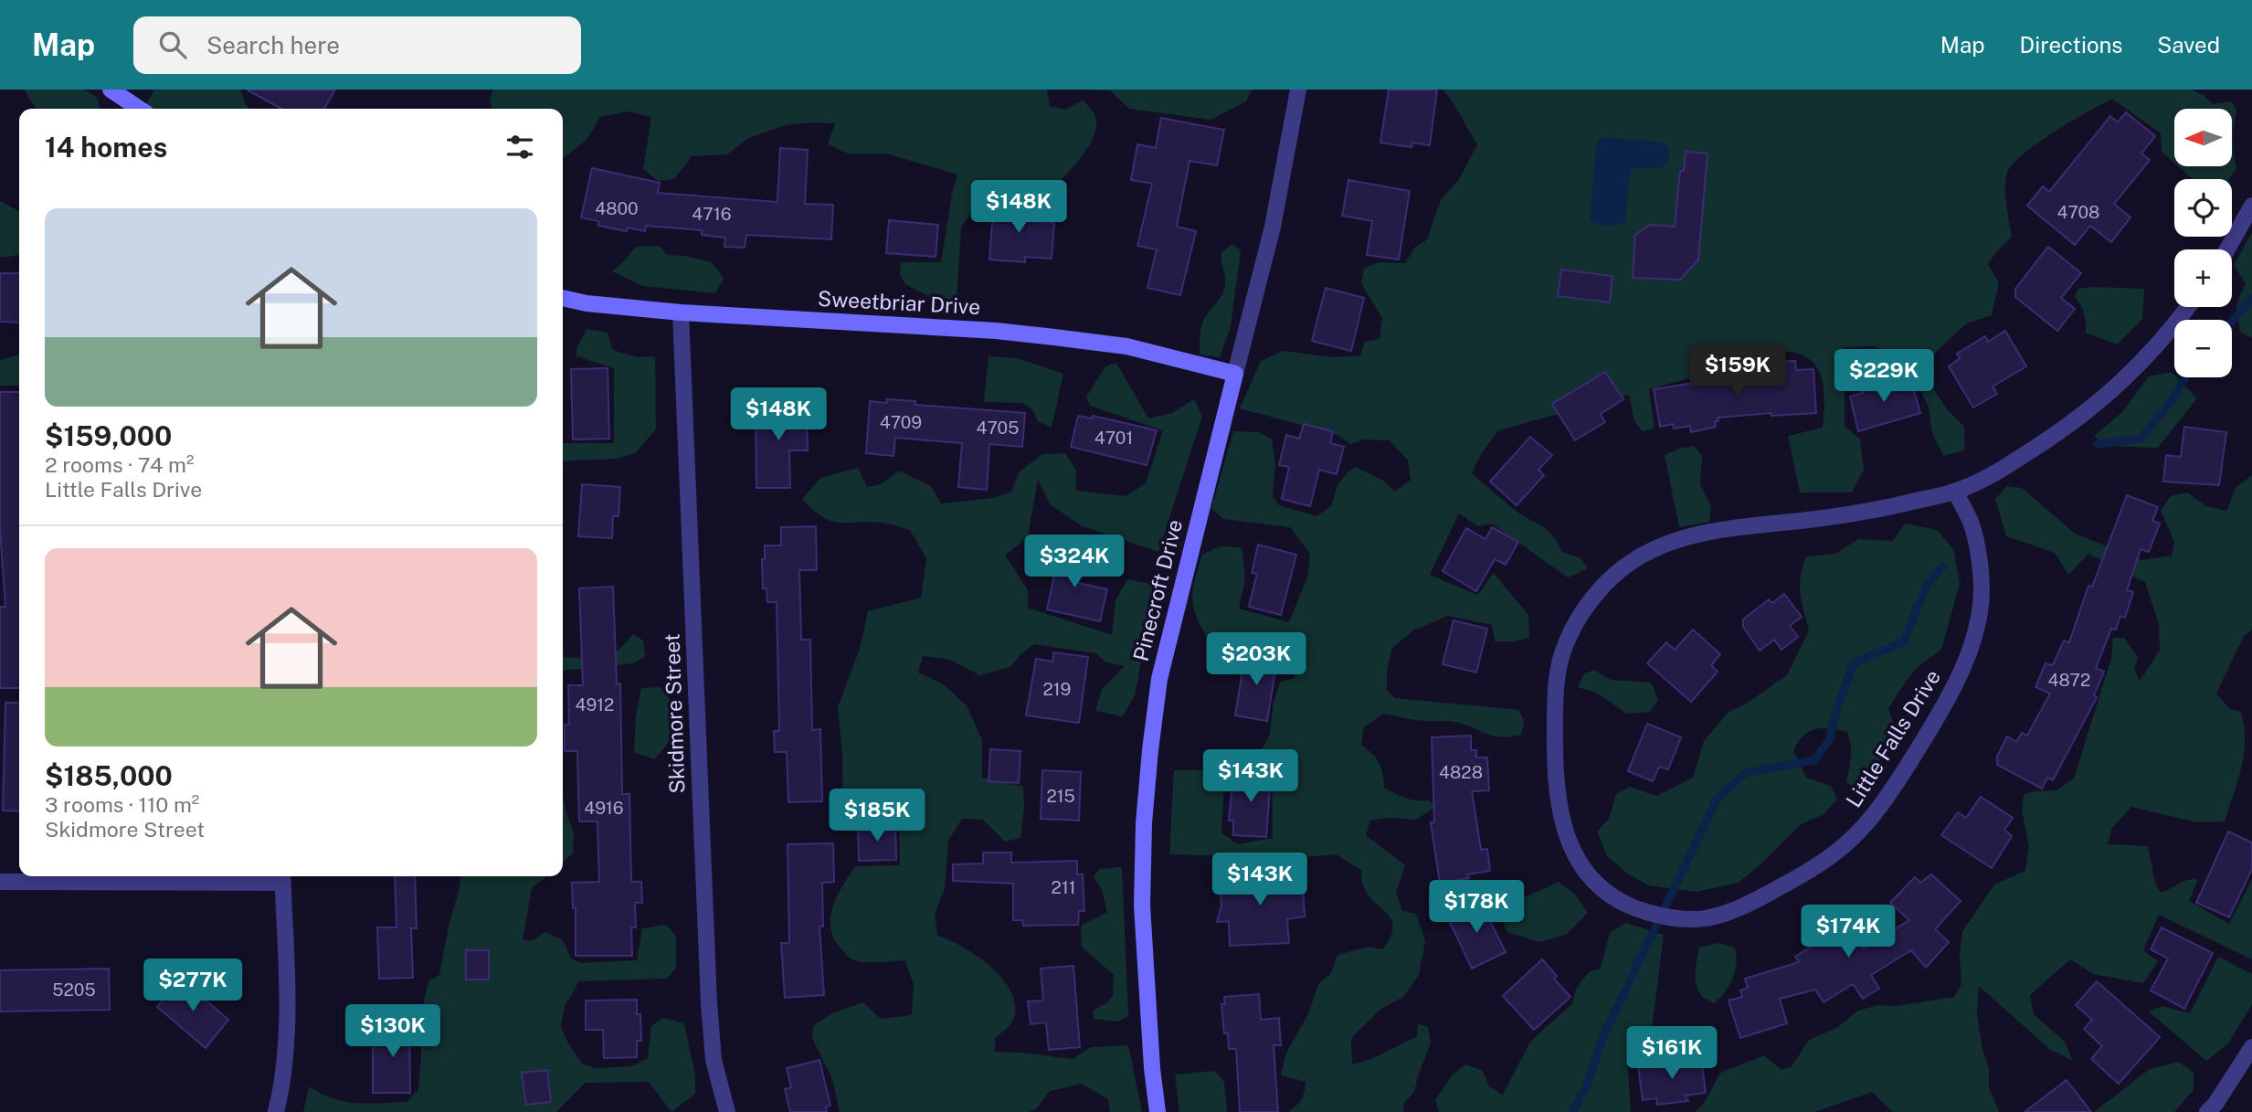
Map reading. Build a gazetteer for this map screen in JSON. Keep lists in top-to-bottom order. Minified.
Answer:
{"streets":{"street":["Sweetbriar Drive","Pinecroft Drive","Skidmore Street","Little Falls Drive"]},"crossings":[["Sweetbriar Drive","Pinecroft Drive"],["Sweetbriar Drive","Skidmore Street"]],"house_numbers":["4800","4708","4716","4709","4705","4701","4872","219","4912","4828","215","4916","211","5205"],"north":"left","page":{"header":"Map","search":"Search here","nav":["Map","Directions","Saved"],"map_buttons":["+","−"],"heading":"14 homes","price":["$148K","$159K","$229K","$148K","$324K","$203K","$143K","$185K","$143K","$178K","$174K","$277K","$130K","$161K"],"list":[{"name":"$159,000","note":"2 rooms · 74 m² · Little Falls Drive"},{"name":"$185,000","note":"3 rooms · 110 m² · Skidmore Street"}]}}
